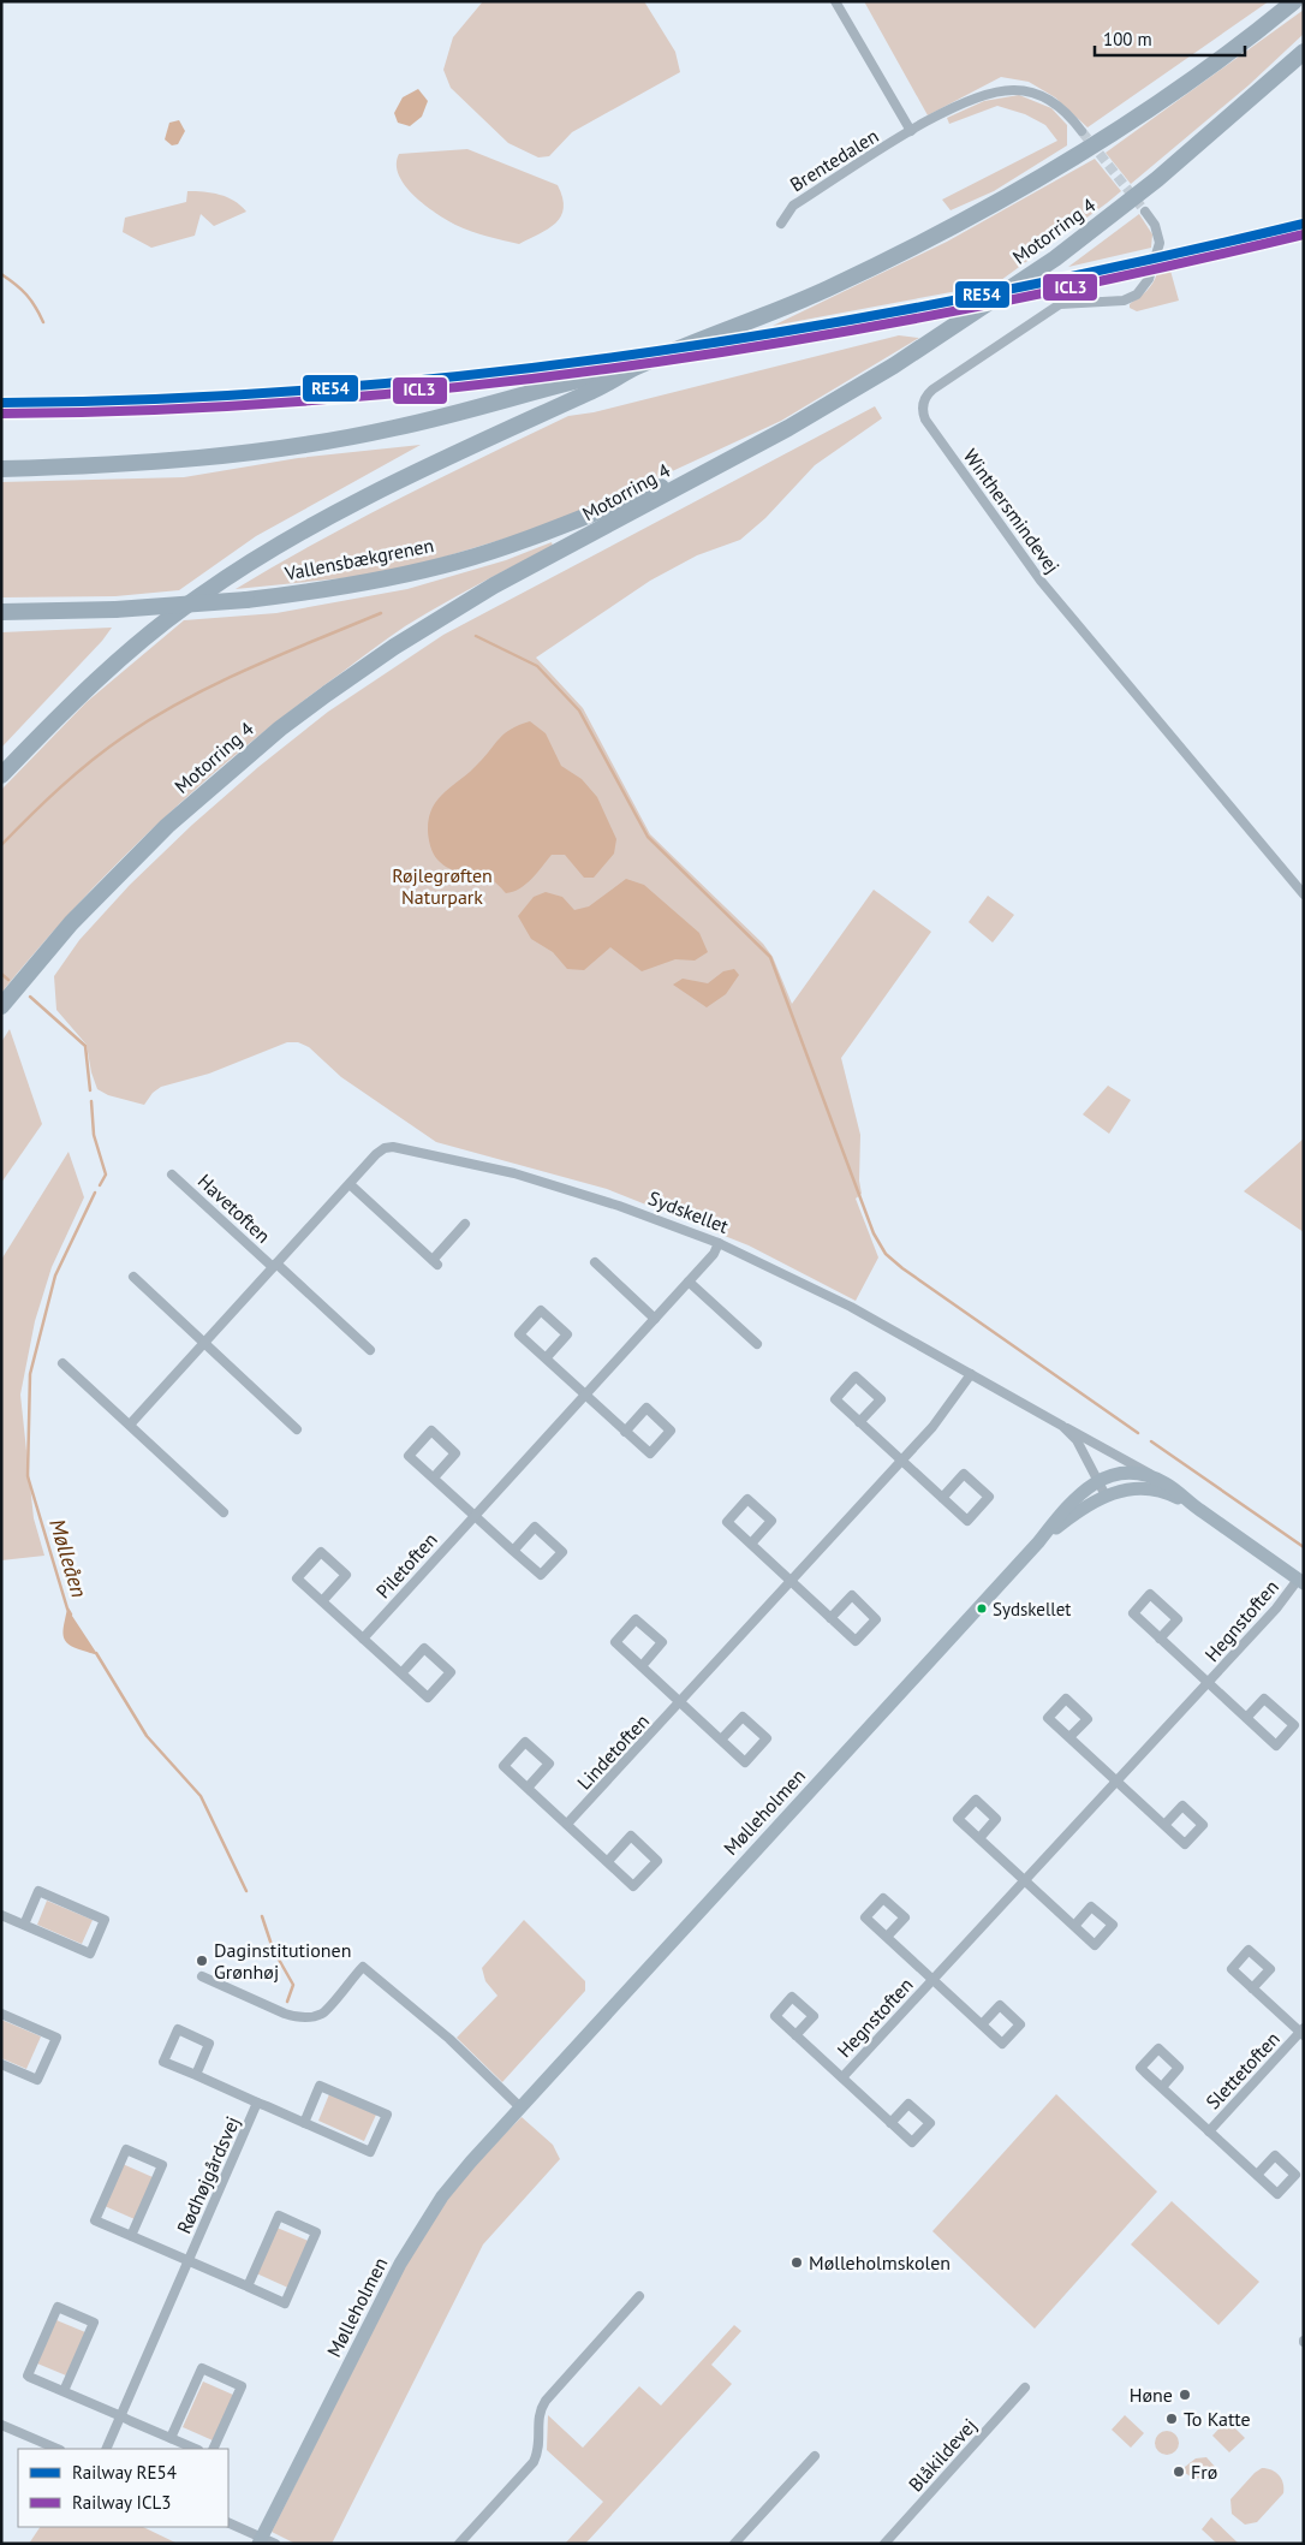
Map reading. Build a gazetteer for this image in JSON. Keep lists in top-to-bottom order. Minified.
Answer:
{"streets":{"highway":["Motorring 4","Vallensbækgrenen"],"street":["Brentedalen","Winthersmindevej","Havetoften","Sydskellet","Piletoften","Hegnstoften","Lindetoften","Mølleholmen","Slettetoften","Rødhøjgårdsvej","Blåkildevej"]},"crossings":[["Motorring 4","Vallensbækgrenen"],["Havetoften","Sydskellet"],["Sydskellet","Piletoften"],["Sydskellet","Hegnstoften"],["Sydskellet","Lindetoften"],["Sydskellet","Mølleholmen"]],"water":["Mølleåen"],"parks":["Røjlegrøften Naturpark"],"places":["Sydskellet","Daginstitutionen Grønhøj","Mølleholmskolen","Høne","To Katte","Frø"],"lines":["rail line RE54","rail line ICL3"],"legend":["Railway RE54","Railway ICL3"],"scale_bar":"100 m"}
